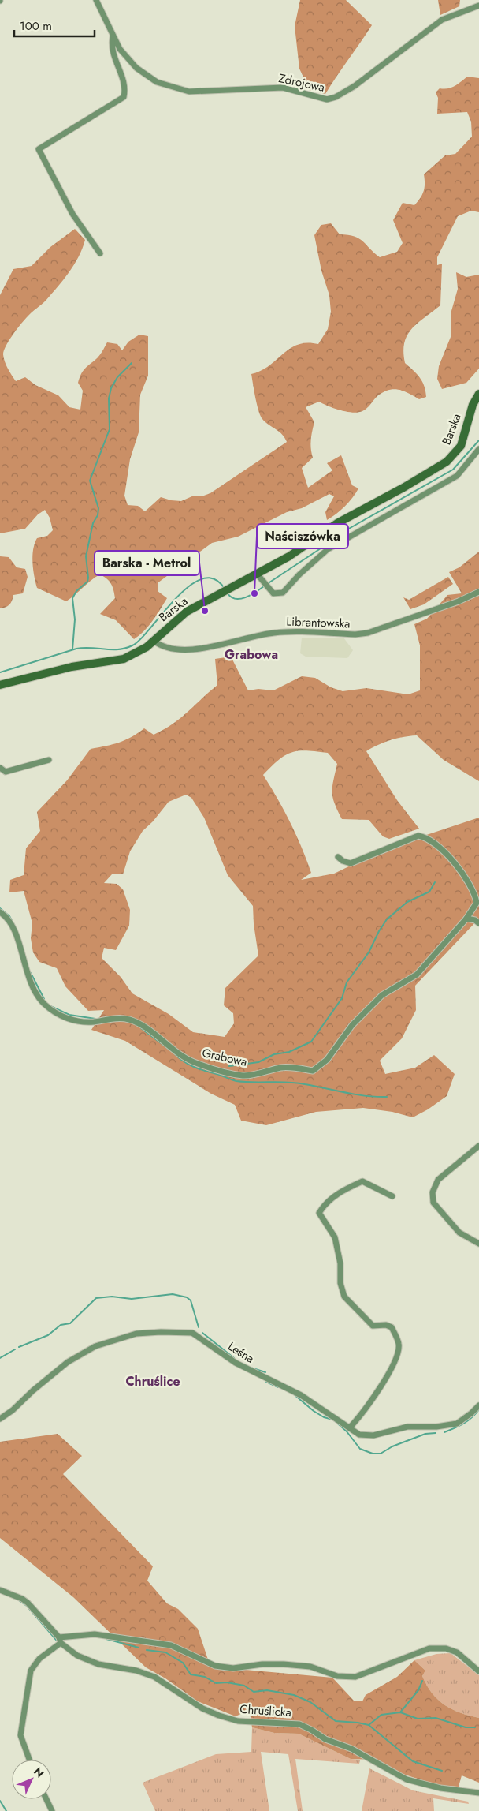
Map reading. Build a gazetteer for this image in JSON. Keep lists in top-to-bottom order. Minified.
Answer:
{"streets":{"street":["Zdrojowa","Barska","Librantowska","Grabowa","Leśna","Chruślicka"]},"crossings":[["Barska","Librantowska"]],"districts":["Grabowa","Chruślice"],"places":["Naściszówka","Barska - Metrol"],"scale_bar":"100 m","north":"top right"}
